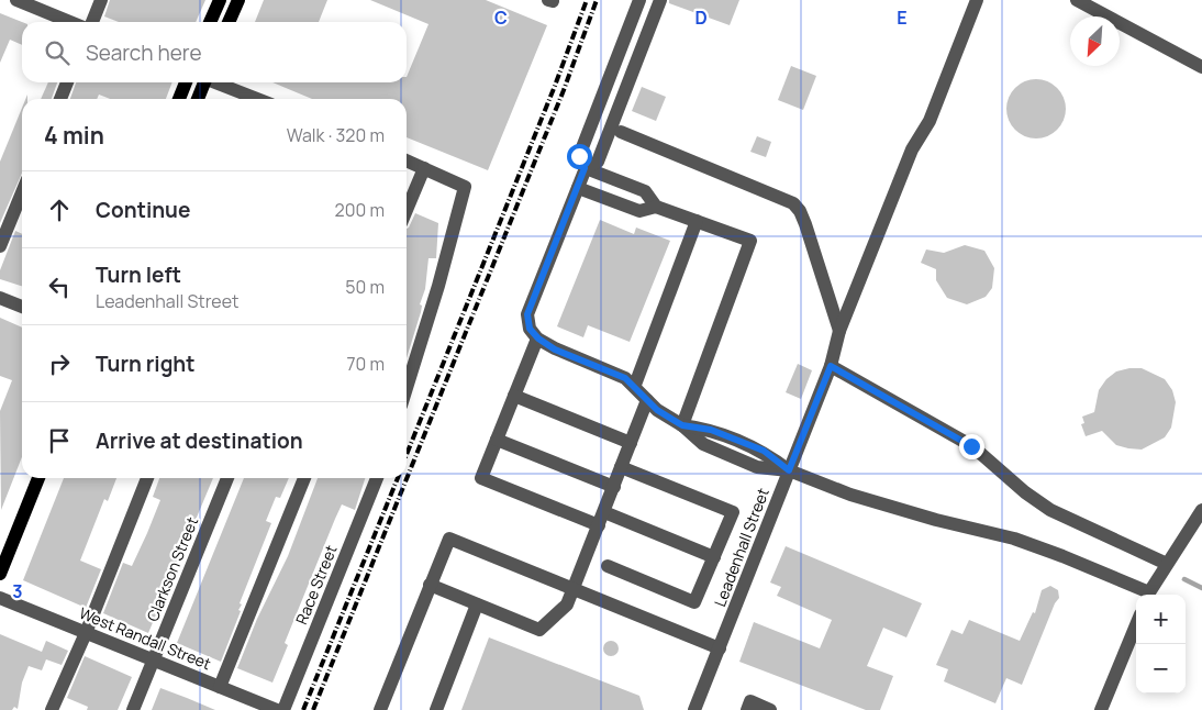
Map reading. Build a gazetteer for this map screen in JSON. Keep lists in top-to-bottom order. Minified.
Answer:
{"streets":{"street":["Leadenhall Street","Clarkson Street","Race Street","West Randall Street"]},"crossings":[["Clarkson Street","West Randall Street"]],"north":"bottom left","page":{"search":"Search here","heading":["4 min","Walk · 320 m"],"list":[["Continue","200 m"],["Turn left","Leadenhall Street","50 m"],["Turn right","70 m"],"Arrive at destination"],"map_buttons":["+","−"]},"grid":{"columns":["C","D","E"],"rows":["3"]}}
